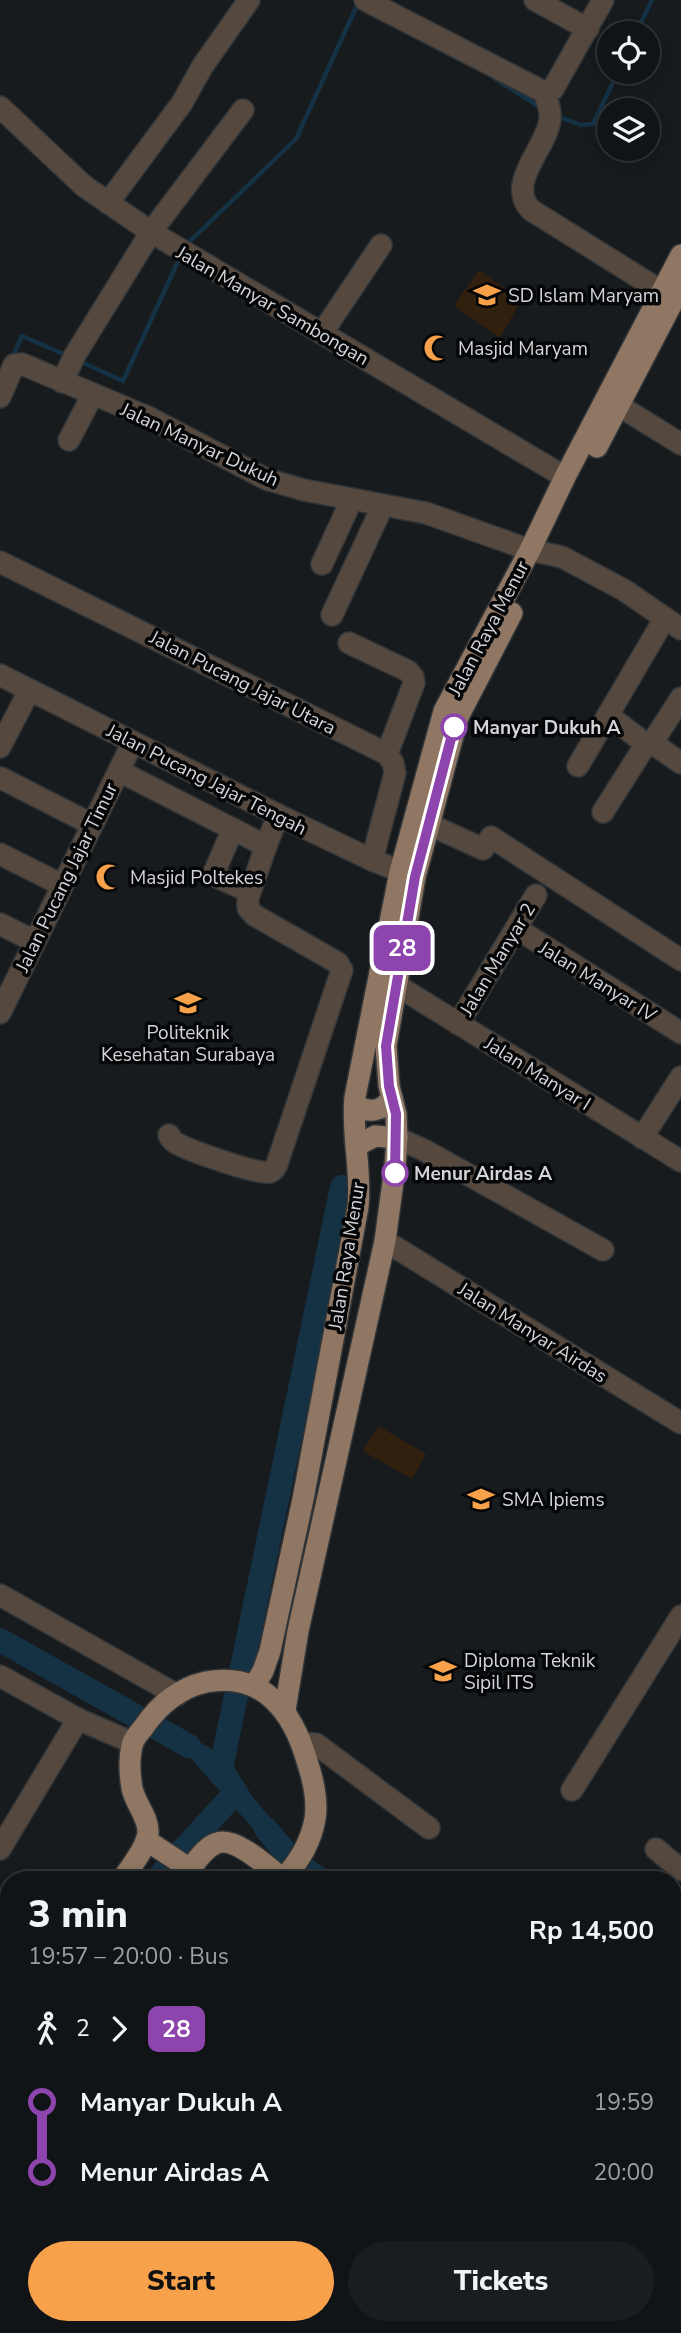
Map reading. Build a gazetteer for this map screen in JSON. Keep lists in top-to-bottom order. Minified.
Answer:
{"streets":{"main road":["Jalan Raya Menur"],"street":["Jalan Manyar Sambongan","Jalan Manyar Dukuh","Jalan Pucang Jajar Utara","Jalan Pucang Jajar Tengah","Jalan Pucang Jajar Timur","Jalan Manyar 2","Jalan Manyar IV","Jalan Manyar I","Jalan Manyar Airdas"]},"crossings":[["Jalan Manyar Sambongan","Jalan Raya Menur"],["Jalan Manyar Dukuh","Jalan Raya Menur"],["Jalan Raya Menur","Jalan Pucang Jajar Tengah"],["Jalan Raya Menur","Jalan Manyar I"],["Jalan Raya Menur","Jalan Manyar Airdas"],["Jalan Pucang Jajar Tengah","Jalan Pucang Jajar Timur"],["Jalan Manyar 2","Jalan Manyar IV"],["Jalan Manyar 2","Jalan Manyar I"]],"places":{"school or university":["SD Islam Maryam","Politeknik Kesehatan Surabaya","SMA Ipiems","Diploma Teknik Sipil ITS"],"mosque":["Masjid Maryam","Masjid Poltekes"],"other":["Manyar Dukuh A","Menur Airdas A"]},"lines":["bus line 28"],"page":{"on_map":"28","heading":["3 min","19:57 – 20:00 · Bus","Rp 14,500"],"legs":["2","28"],"list":[{"name":"Manyar Dukuh A","value":"19:59"},{"name":"Menur Airdas A","value":"20:00"}],"buttons":["Start","Tickets"]}}
